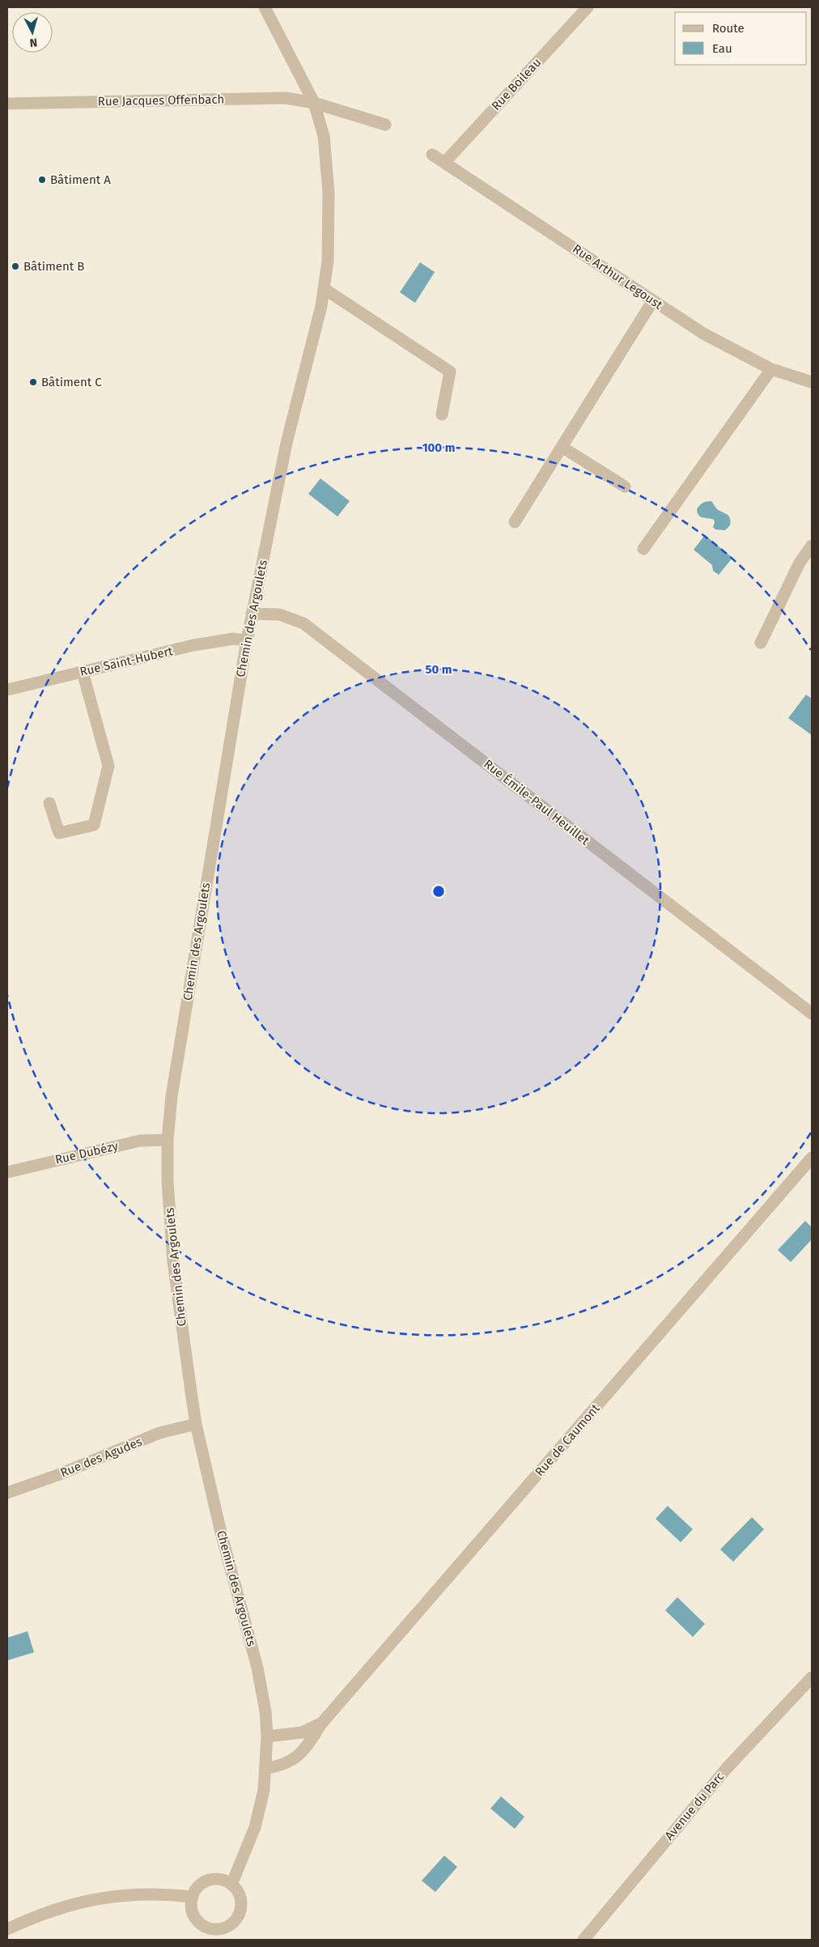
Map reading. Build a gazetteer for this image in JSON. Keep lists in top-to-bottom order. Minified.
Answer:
{"streets":{"street":["Rue Boileau","Rue Jacques Offenbach","Rue Arthur Legoust","Chemin des Argoulets","Rue Saint-Hubert","Rue Émile-Paul Heuillet","Rue Dubézy","Rue de Caumont","Rue des Agudes","Avenue du Parc"]},"crossings":[["Rue Boileau","Rue Arthur Legoust"],["Rue Jacques Offenbach","Chemin des Argoulets"],["Chemin des Argoulets","Rue Saint-Hubert"],["Chemin des Argoulets","Rue Émile-Paul Heuillet"],["Chemin des Argoulets","Rue Dubézy"],["Chemin des Argoulets","Rue de Caumont"],["Chemin des Argoulets","Rue des Agudes"]],"places":["Bâtiment A","Bâtiment B","Bâtiment C"],"legend":["Route","Eau"],"north":"bottom","rings":["100 m","50 m"]}
